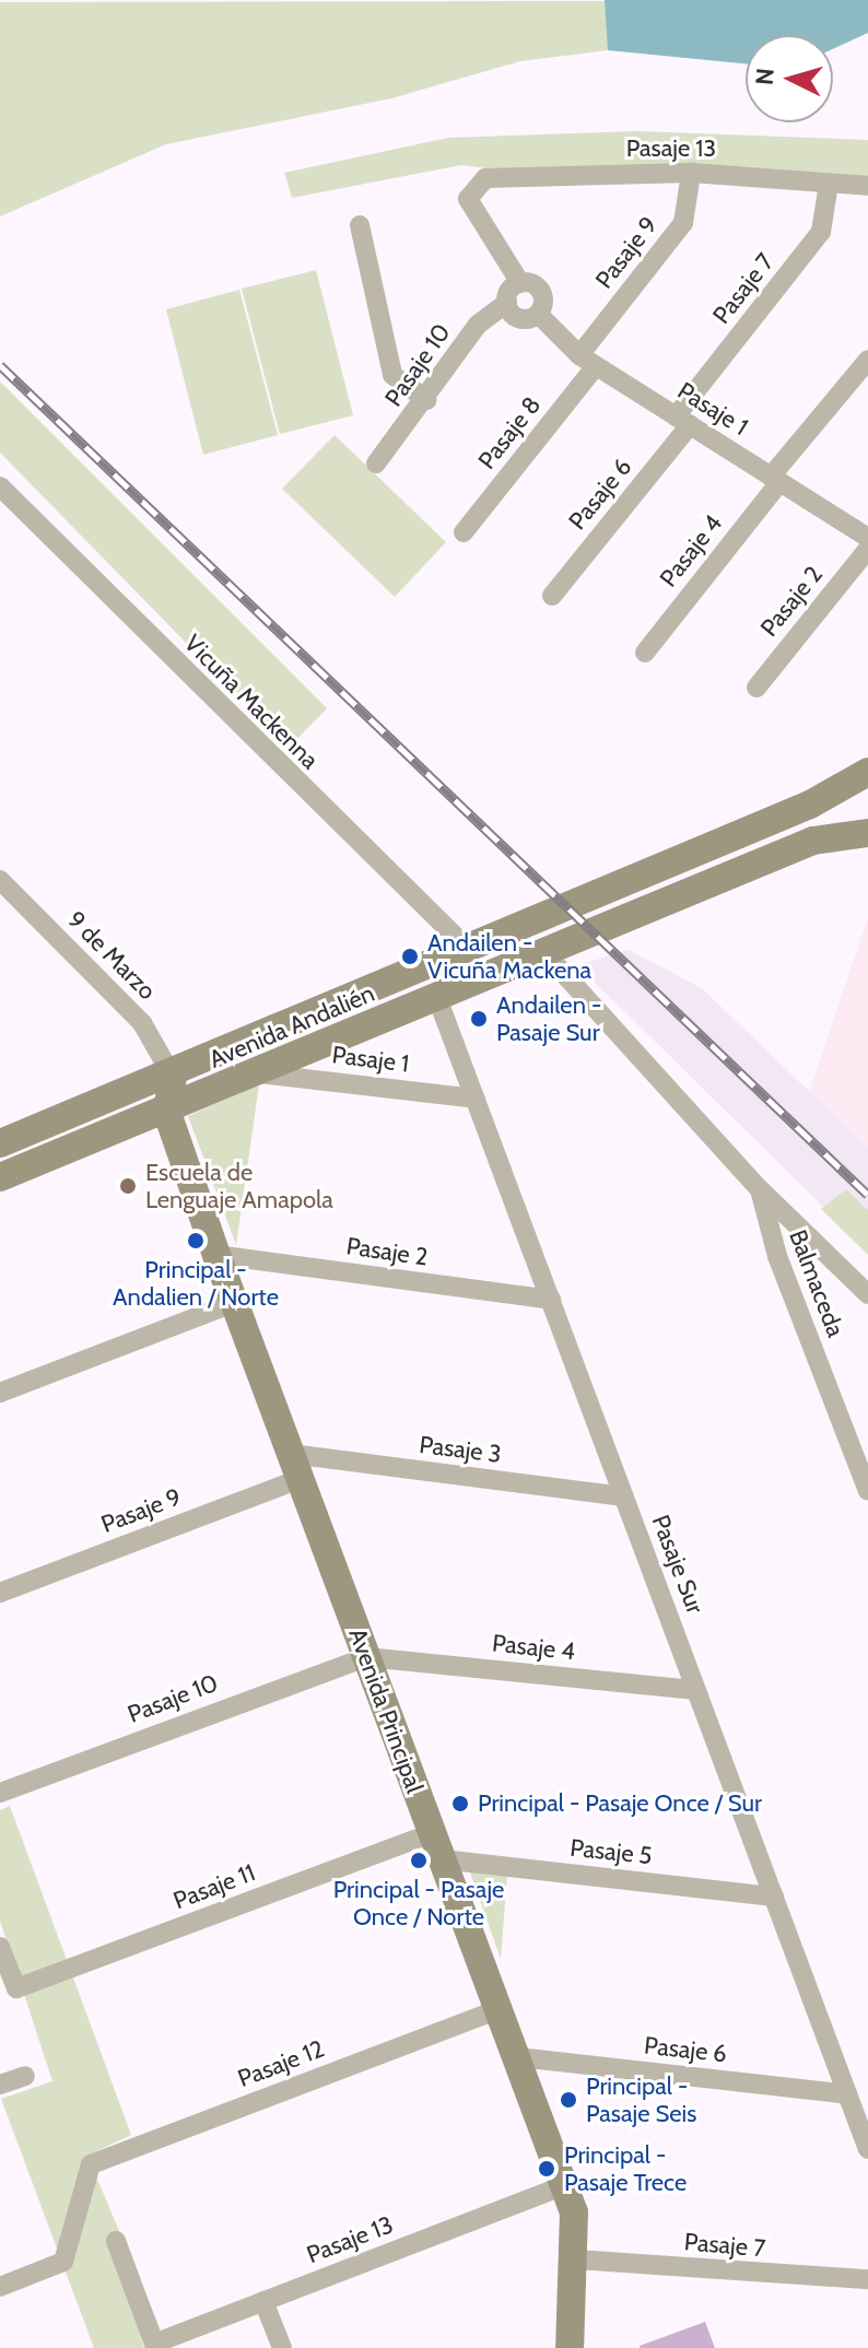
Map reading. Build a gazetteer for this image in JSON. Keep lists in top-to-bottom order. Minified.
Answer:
{"streets":{"main road":["Avenida Andalién","Avenida Principal"],"street":["Pasaje 13","Pasaje 9","Pasaje 7","Pasaje 10","Pasaje 1","Pasaje 8","Pasaje 6","Pasaje 4","Pasaje 2","Vicuña Mackenna","9 de Marzo","Balmaceda","Pasaje 3","Pasaje Sur","Pasaje 5","Pasaje 11","Pasaje 12"]},"crossings":[["Pasaje 13","Pasaje 9"],["Pasaje 13","Pasaje 7"],["Pasaje 13","Pasaje 1"],["Pasaje 13","Avenida Principal"],["Pasaje 9","Pasaje 1"],["Pasaje 9","Pasaje 8"],["Pasaje 9","Pasaje 3"],["Pasaje 9","Avenida Principal"],["Pasaje 7","Pasaje 1"],["Pasaje 7","Pasaje 6"],["Pasaje 7","Avenida Principal"],["Pasaje 10","Pasaje 1"],["Pasaje 10","Pasaje 4"],["Pasaje 10","Avenida Principal"],["Pasaje 1","Pasaje 8"],["Pasaje 1","Pasaje 6"],["Pasaje 1","Pasaje 4"],["Pasaje 1","Avenida Andalién"],["Pasaje 1","Pasaje Sur"],["Pasaje 6","Pasaje Sur"],["Pasaje 6","Avenida Principal"],["Pasaje 4","Pasaje Sur"],["Pasaje 4","Avenida Principal"],["Pasaje 2","Pasaje Sur"],["Pasaje 2","Avenida Principal"],["Vicuña Mackenna","Avenida Andalién"],["9 de Marzo","Avenida Andalién"],["9 de Marzo","Avenida Principal"],["Avenida Andalién","Pasaje Sur"],["Avenida Andalién","Avenida Principal"],["Pasaje 3","Pasaje Sur"],["Pasaje 3","Avenida Principal"],["Pasaje Sur","Pasaje 5"],["Avenida Principal","Pasaje 5"],["Avenida Principal","Pasaje 11"],["Avenida Principal","Pasaje 12"],["Pasaje 5","Pasaje 11"]],"places":["Andailen - Vicuña Mackena","Andailen - Pasaje Sur","Escuela de Lenguaje Amapola","Principal - Andalien / Norte","Principal - Pasaje Once / Sur","Principal - Pasaje Once / Norte","Principal - Pasaje Seis","Principal - Pasaje Trece"],"north":"left"}
